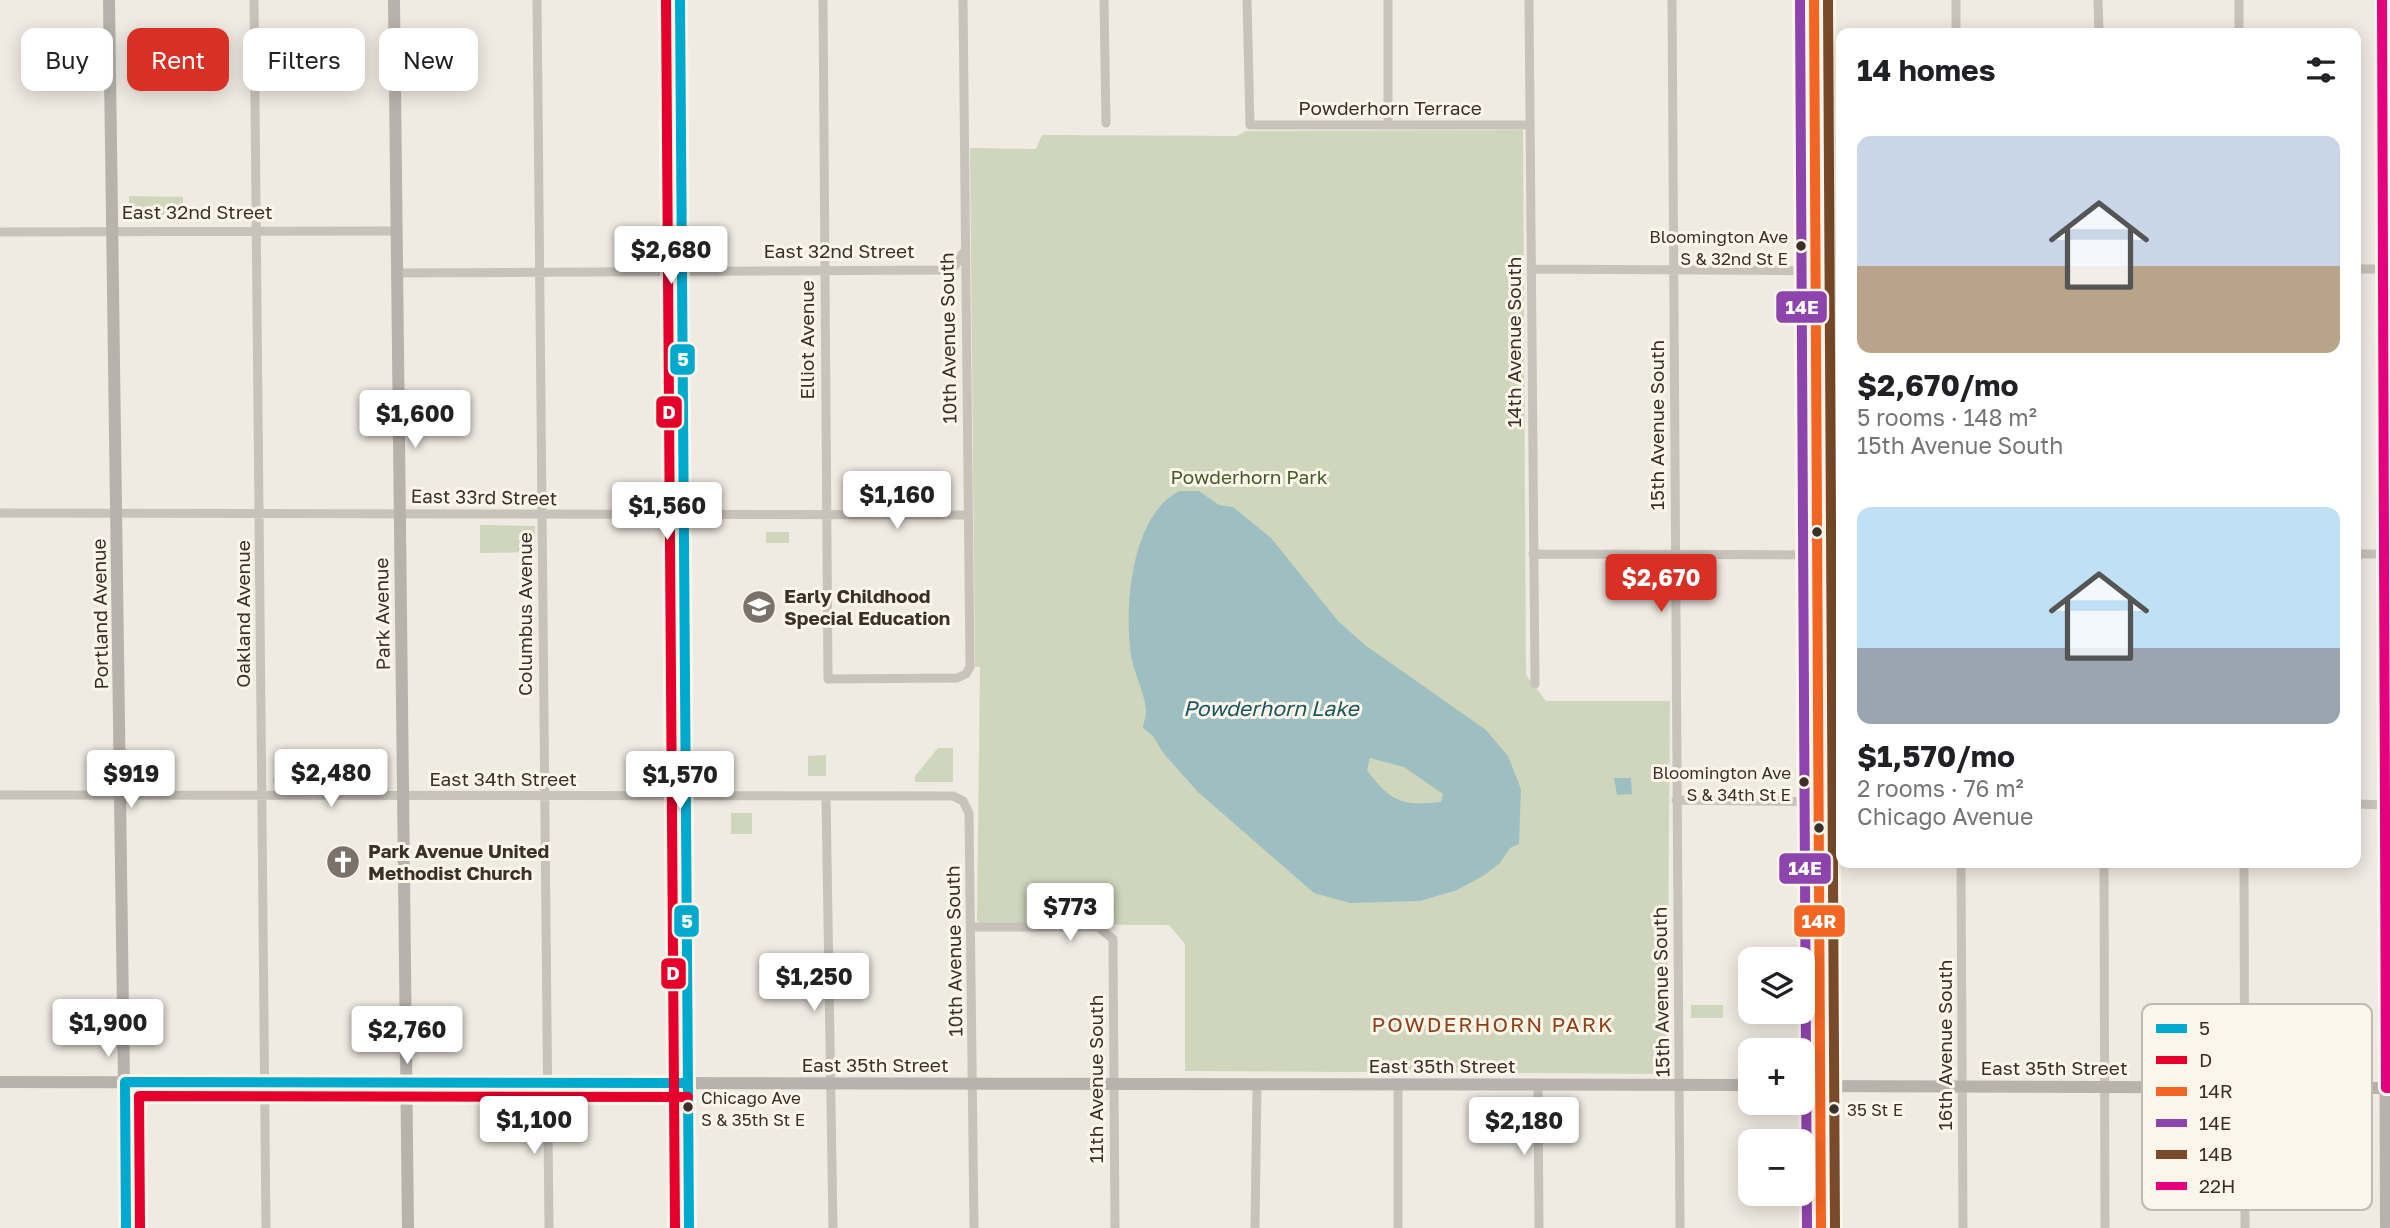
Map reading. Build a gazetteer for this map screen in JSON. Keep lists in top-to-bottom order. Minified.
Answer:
{"streets":{"street":["Powderhorn Terrace","East 32nd Street","10th Avenue South","Elliot Avenue","14th Avenue South","15th Avenue South","East 33rd Street","Portland Avenue","Oakland Avenue","Park Avenue","Columbus Avenue","East 34th Street","16th Avenue South","East 35th Street","11th Avenue South"]},"crossings":[["Powderhorn Terrace","14th Avenue South"],["East 32nd Street","Elliot Avenue"],["East 32nd Street","Portland Avenue"],["East 32nd Street","Oakland Avenue"],["East 32nd Street","Park Avenue"],["East 32nd Street","Columbus Avenue"],["10th Avenue South","Elliot Avenue"],["10th Avenue South","East 33rd Street"],["10th Avenue South","East 34th Street"],["10th Avenue South","East 35th Street"],["10th Avenue South","11th Avenue South"],["Elliot Avenue","East 33rd Street"],["15th Avenue South","East 35th Street"],["East 33rd Street","Portland Avenue"],["East 33rd Street","Oakland Avenue"],["East 33rd Street","Park Avenue"],["East 33rd Street","Columbus Avenue"],["Portland Avenue","East 34th Street"],["Portland Avenue","East 35th Street"],["Oakland Avenue","East 34th Street"],["Oakland Avenue","East 35th Street"],["Park Avenue","East 34th Street"],["Park Avenue","East 35th Street"],["Columbus Avenue","East 34th Street"],["Columbus Avenue","East 35th Street"],["16th Avenue South","East 35th Street"],["East 35th Street","11th Avenue South"]],"districts":["POWDERHORN PARK"],"water":["Powderhorn Lake"],"parks":["Powderhorn Park"],"places":{"other":["Bloomington Ave S & 32nd St E","Bloomington Ave S & 34th St E","Chicago Ave S & 35th St E","35 St E"],"school or university":["Early Childhood Special Education"],"church":["Park Avenue United Methodist Church"]},"lines":["transit line 5","transit line D","transit line 14R","transit line 14E","transit line 14B","transit line 22H"],"legend":["5","D","14R","14E","14B","22H"],"page":{"chip":["Buy","Rent","Filters","New"],"heading":"14 homes","list":[{"name":"$2,670/mo","note":"5 rooms · 148 m² · 15th Avenue South"},{"name":"$1,570/mo","note":"2 rooms · 76 m² · Chicago Avenue"}],"price":["$2,680","$1,600","$1,160","$1,560","$2,670","$2,480","$919","$1,570","$773","$1,250","$1,900","$2,760","$1,100","$2,180"],"map_buttons":["+","−"]}}
